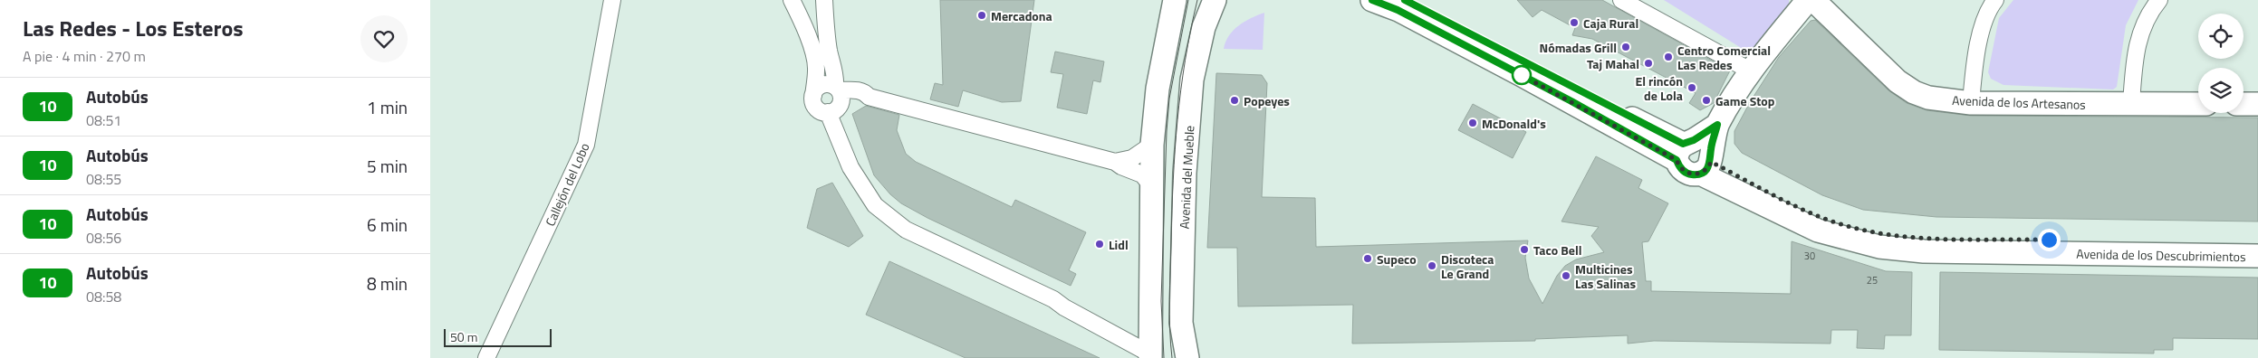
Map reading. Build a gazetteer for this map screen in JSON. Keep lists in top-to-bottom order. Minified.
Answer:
{"streets":{"main road":["Avenida de los Artesanos","Avenida del Mueble","Avenida de los Descubrimientos"],"street":["Callejón del Lobo"]},"places":["Mercadona","Caja Rural","Nómadas Grill","Centro Comercial Las Redes","Taj Mahal","El rincón de Lola","Popeyes","Game Stop","McDonald's","Lidl","Taco Bell","Supeco","Discoteca Le Grand","Multicines Las Salinas"],"lines":["bus line 10"],"house_numbers":["30","25"],"scale_bar":"50 m","page":{"heading":["Las Redes - Los Esteros","A pie · 4 min · 270 m"],"list":[{"mark":"10","name":"Autobús","note":"08:51","value":"1 min"},{"mark":"10","name":"Autobús","note":"08:55","value":"5 min"},{"mark":"10","name":"Autobús","note":"08:56","value":"6 min"},{"mark":"10","name":"Autobús","note":"08:58","value":"8 min"}],"scale":"50 m"}}
